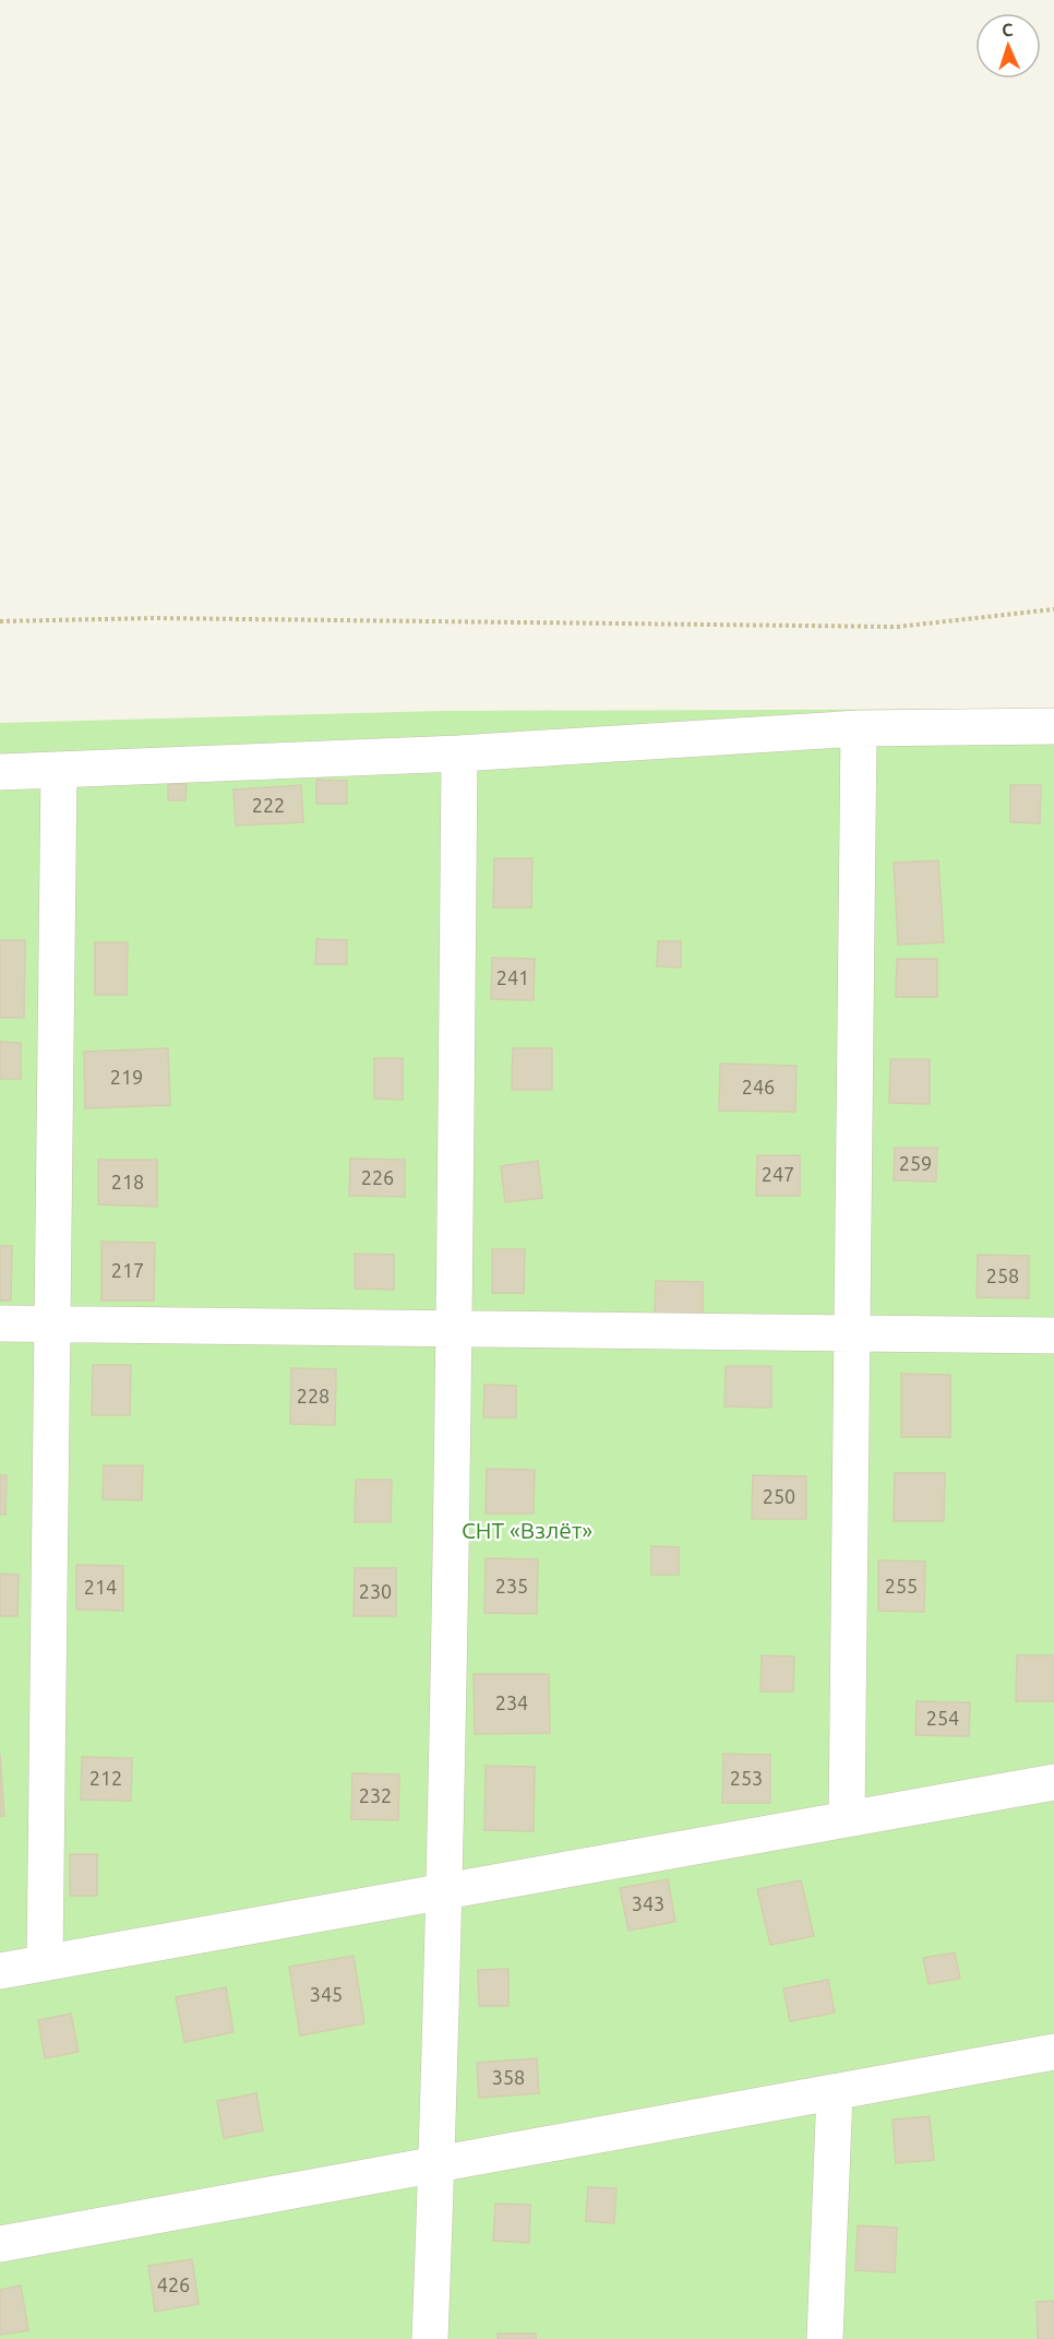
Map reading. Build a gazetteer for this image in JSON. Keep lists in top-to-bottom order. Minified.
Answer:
{"parks":["СНТ «Взлёт»"],"house_numbers":["222","241","219","246","259","247","226","218","217","258","228","250","235","255","214","230","234","254","212","253","232","343","345","358","426"],"north":"top"}
